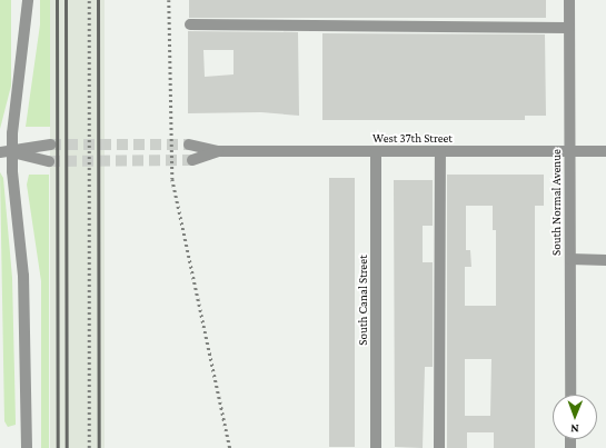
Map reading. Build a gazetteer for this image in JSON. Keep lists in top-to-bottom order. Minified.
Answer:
{"streets":{"street":["West 37th Street","South Normal Avenue","South Canal Street"]},"crossings":[["West 37th Street","South Normal Avenue"],["West 37th Street","South Canal Street"]],"north":"bottom"}
